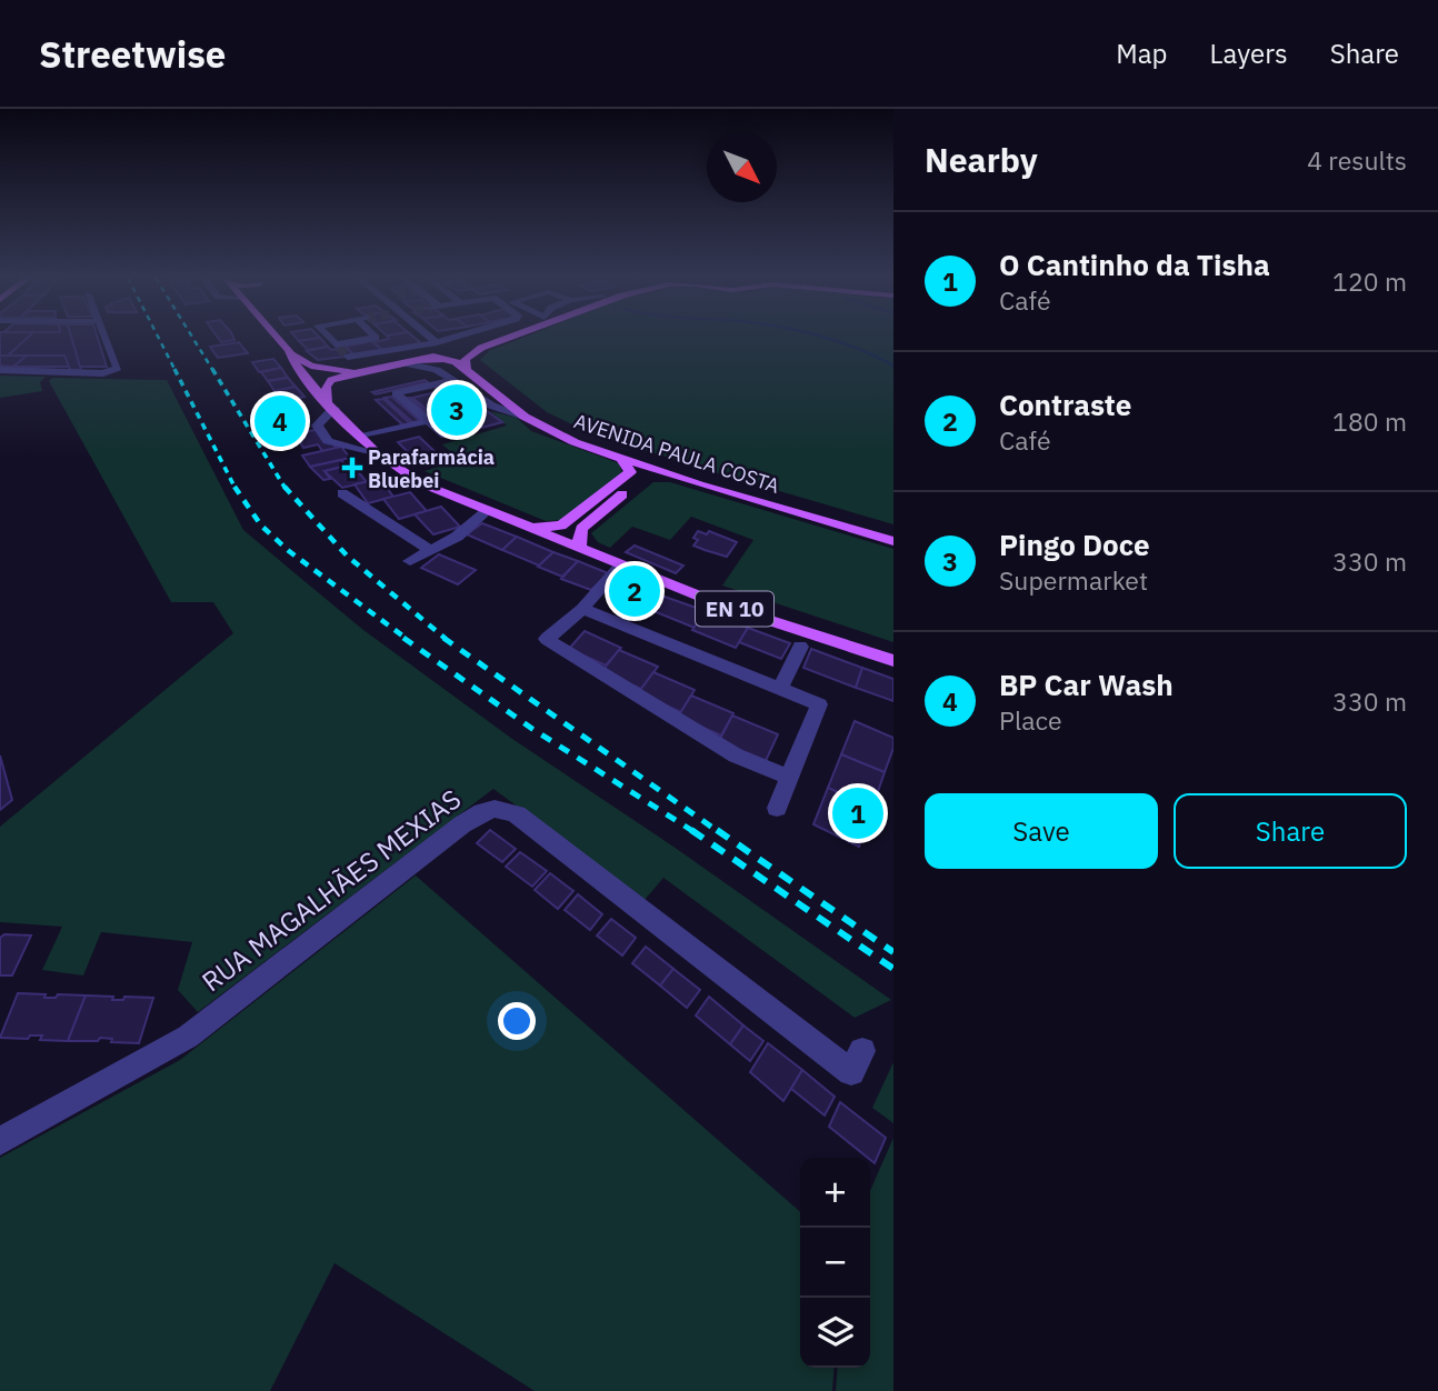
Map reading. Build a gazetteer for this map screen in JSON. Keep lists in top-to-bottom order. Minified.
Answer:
{"streets":{"main road":["AVENIDA PAULA COSTA","EN 10"],"street":["RUA MAGALHÃES MEXIAS"]},"places":{"health":["Parafarmácia Bluebei"]},"north":"bottom right","page":{"header":"Streetwise","nav":["Map","Layers","Share"],"heading":["Nearby","4 results"],"list":[{"mark":"1","name":"O Cantinho da Tisha","note":"Café","value":"120 m"},{"mark":"2","name":"Contraste","note":"Café","value":"180 m"},{"mark":"3","name":"Pingo Doce","note":"Supermarket","value":"330 m"},{"mark":"4","name":"BP Car Wash","note":"Place","value":"330 m"}],"pins":["3","4","2","1"],"buttons":["Save","Share"],"map_buttons":["+","−"]}}
